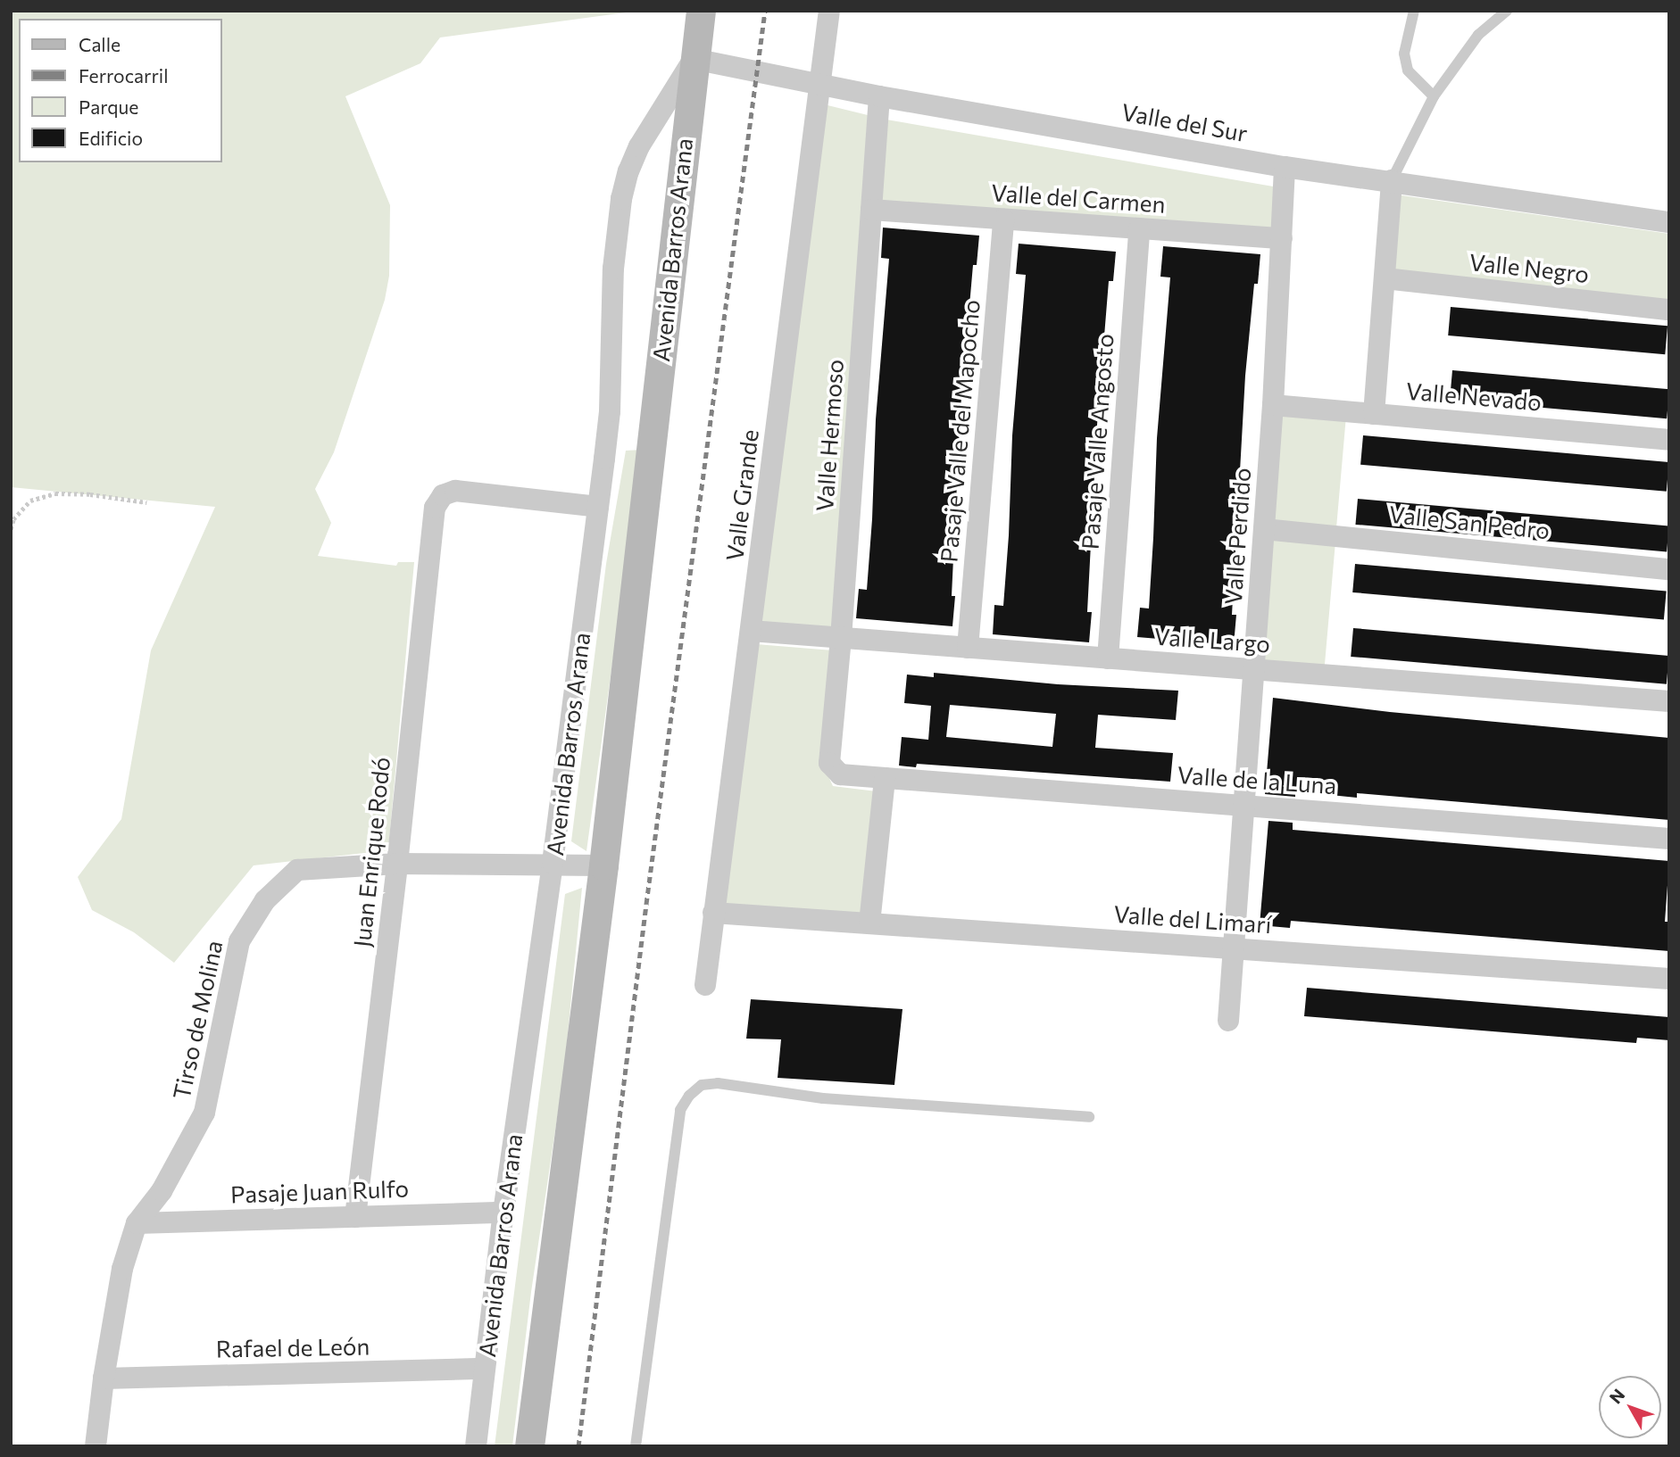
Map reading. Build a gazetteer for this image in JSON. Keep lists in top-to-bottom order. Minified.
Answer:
{"streets":{"main road":["Avenida Barros Arana"],"street":["Valle del Sur","Valle del Carmen","Valle Negro","Valle Nevado","Pasaje Valle del Mapocho","Valle Hermoso","Pasaje Valle Angosto","Valle Grande","Valle San Pedro","Valle Perdido","Valle Largo","Valle de la Luna","Juan Enrique Rodó","Valle del Limarí","Tirso de Molina","Pasaje Juan Rulfo","Rafael de León"]},"crossings":[["Valle del Sur","Avenida Barros Arana"],["Valle del Sur","Valle Hermoso"],["Valle del Sur","Valle Grande"],["Valle del Sur","Valle Perdido"],["Valle del Carmen","Pasaje Valle del Mapocho"],["Valle del Carmen","Valle Hermoso"],["Valle del Carmen","Pasaje Valle Angosto"],["Valle del Carmen","Valle Perdido"],["Avenida Barros Arana","Juan Enrique Rodó"],["Avenida Barros Arana","Tirso de Molina"],["Avenida Barros Arana","Pasaje Juan Rulfo"],["Avenida Barros Arana","Rafael de León"],["Valle Nevado","Valle Perdido"],["Pasaje Valle del Mapocho","Valle Largo"],["Valle Hermoso","Valle Largo"],["Valle Hermoso","Valle de la Luna"],["Pasaje Valle Angosto","Valle Largo"],["Valle Grande","Valle Largo"],["Valle Grande","Valle del Limarí"],["Valle San Pedro","Valle Perdido"],["Valle Perdido","Valle Largo"],["Valle Perdido","Valle de la Luna"],["Valle Perdido","Valle del Limarí"],["Juan Enrique Rodó","Tirso de Molina"],["Juan Enrique Rodó","Pasaje Juan Rulfo"],["Tirso de Molina","Pasaje Juan Rulfo"],["Tirso de Molina","Rafael de León"]],"legend":["Calle","Ferrocarril","Parque","Edificio"],"north":"top left"}
